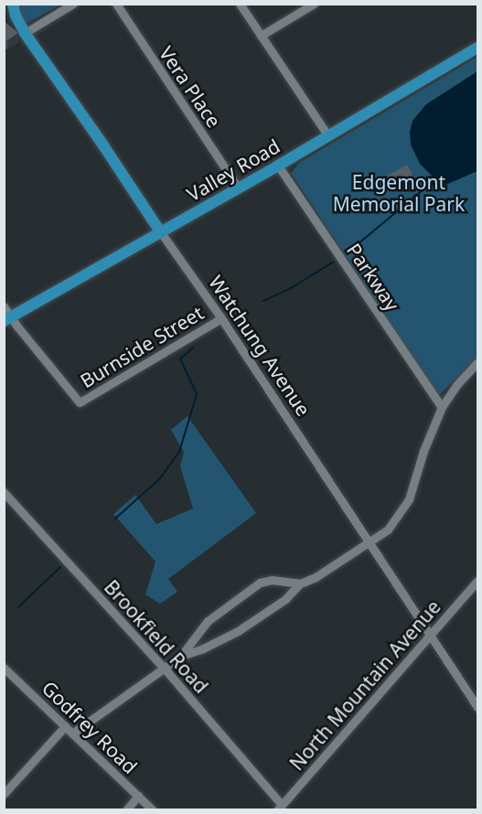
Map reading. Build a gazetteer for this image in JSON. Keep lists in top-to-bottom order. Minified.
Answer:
{"streets":{"main road":["Valley Road","Watchung Avenue"],"street":["Vera Place","Parkway","Burnside Street","Brookfield Road","North Mountain Avenue","Godfrey Road"]},"crossings":[["Vera Place","Valley Road"],["Valley Road","Parkway"],["Valley Road","Watchung Avenue"],["Valley Road","Burnside Street"],["Watchung Avenue","Burnside Street"],["Watchung Avenue","North Mountain Avenue"],["Brookfield Road","North Mountain Avenue"]],"parks":["Edgemont Memorial Park"]}
